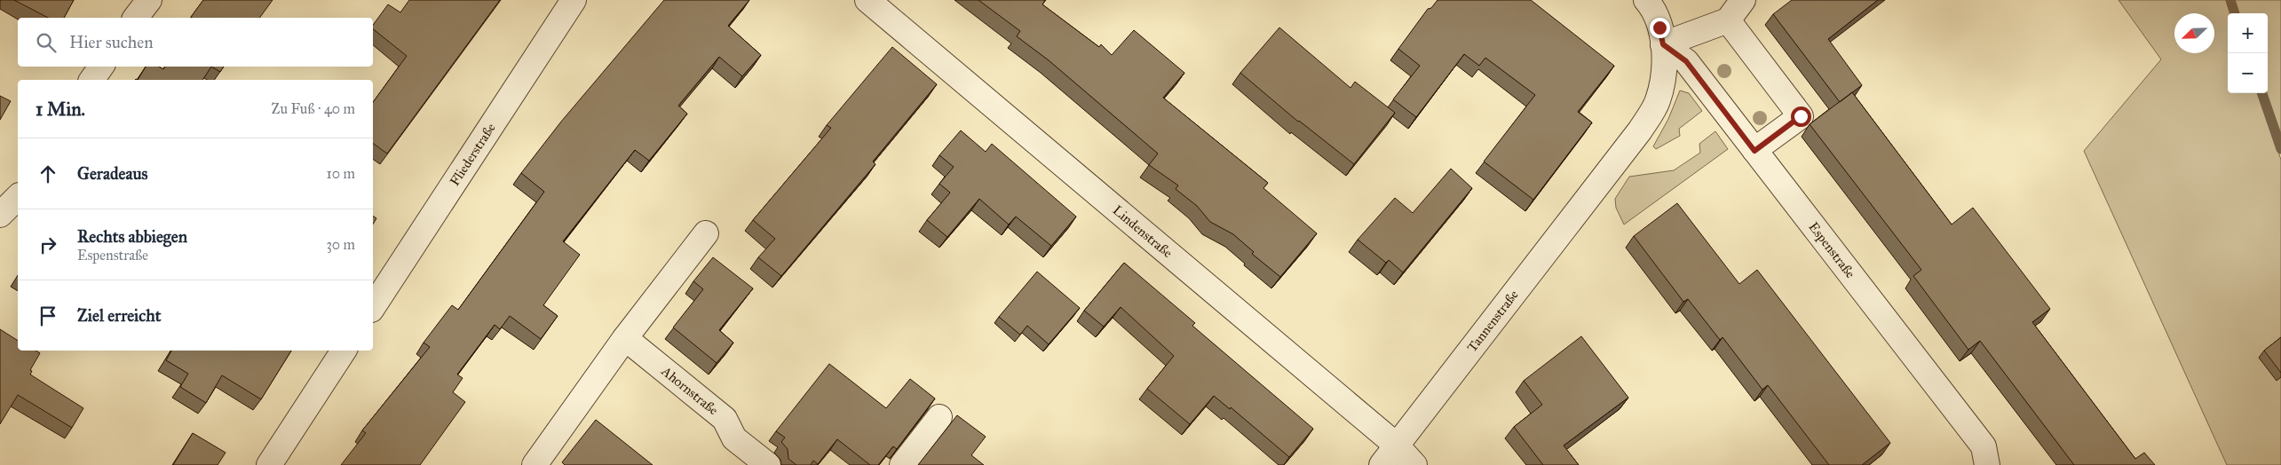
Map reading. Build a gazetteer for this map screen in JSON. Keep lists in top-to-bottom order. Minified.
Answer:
{"streets":{"street":["Fliederstraße","Lindenstraße","Espenstraße","Tannenstraße","Ahornstraße"]},"crossings":[["Lindenstraße","Tannenstraße"],["Espenstraße","Tannenstraße"]],"north":"bottom left","page":{"map_buttons":["+","−"],"search":"Hier suchen","heading":["1 Min.","Zu Fuß · 40 m"],"list":[["Geradeaus","10 m"],["Rechts abbiegen","Espenstraße","30 m"],"Ziel erreicht"]}}
